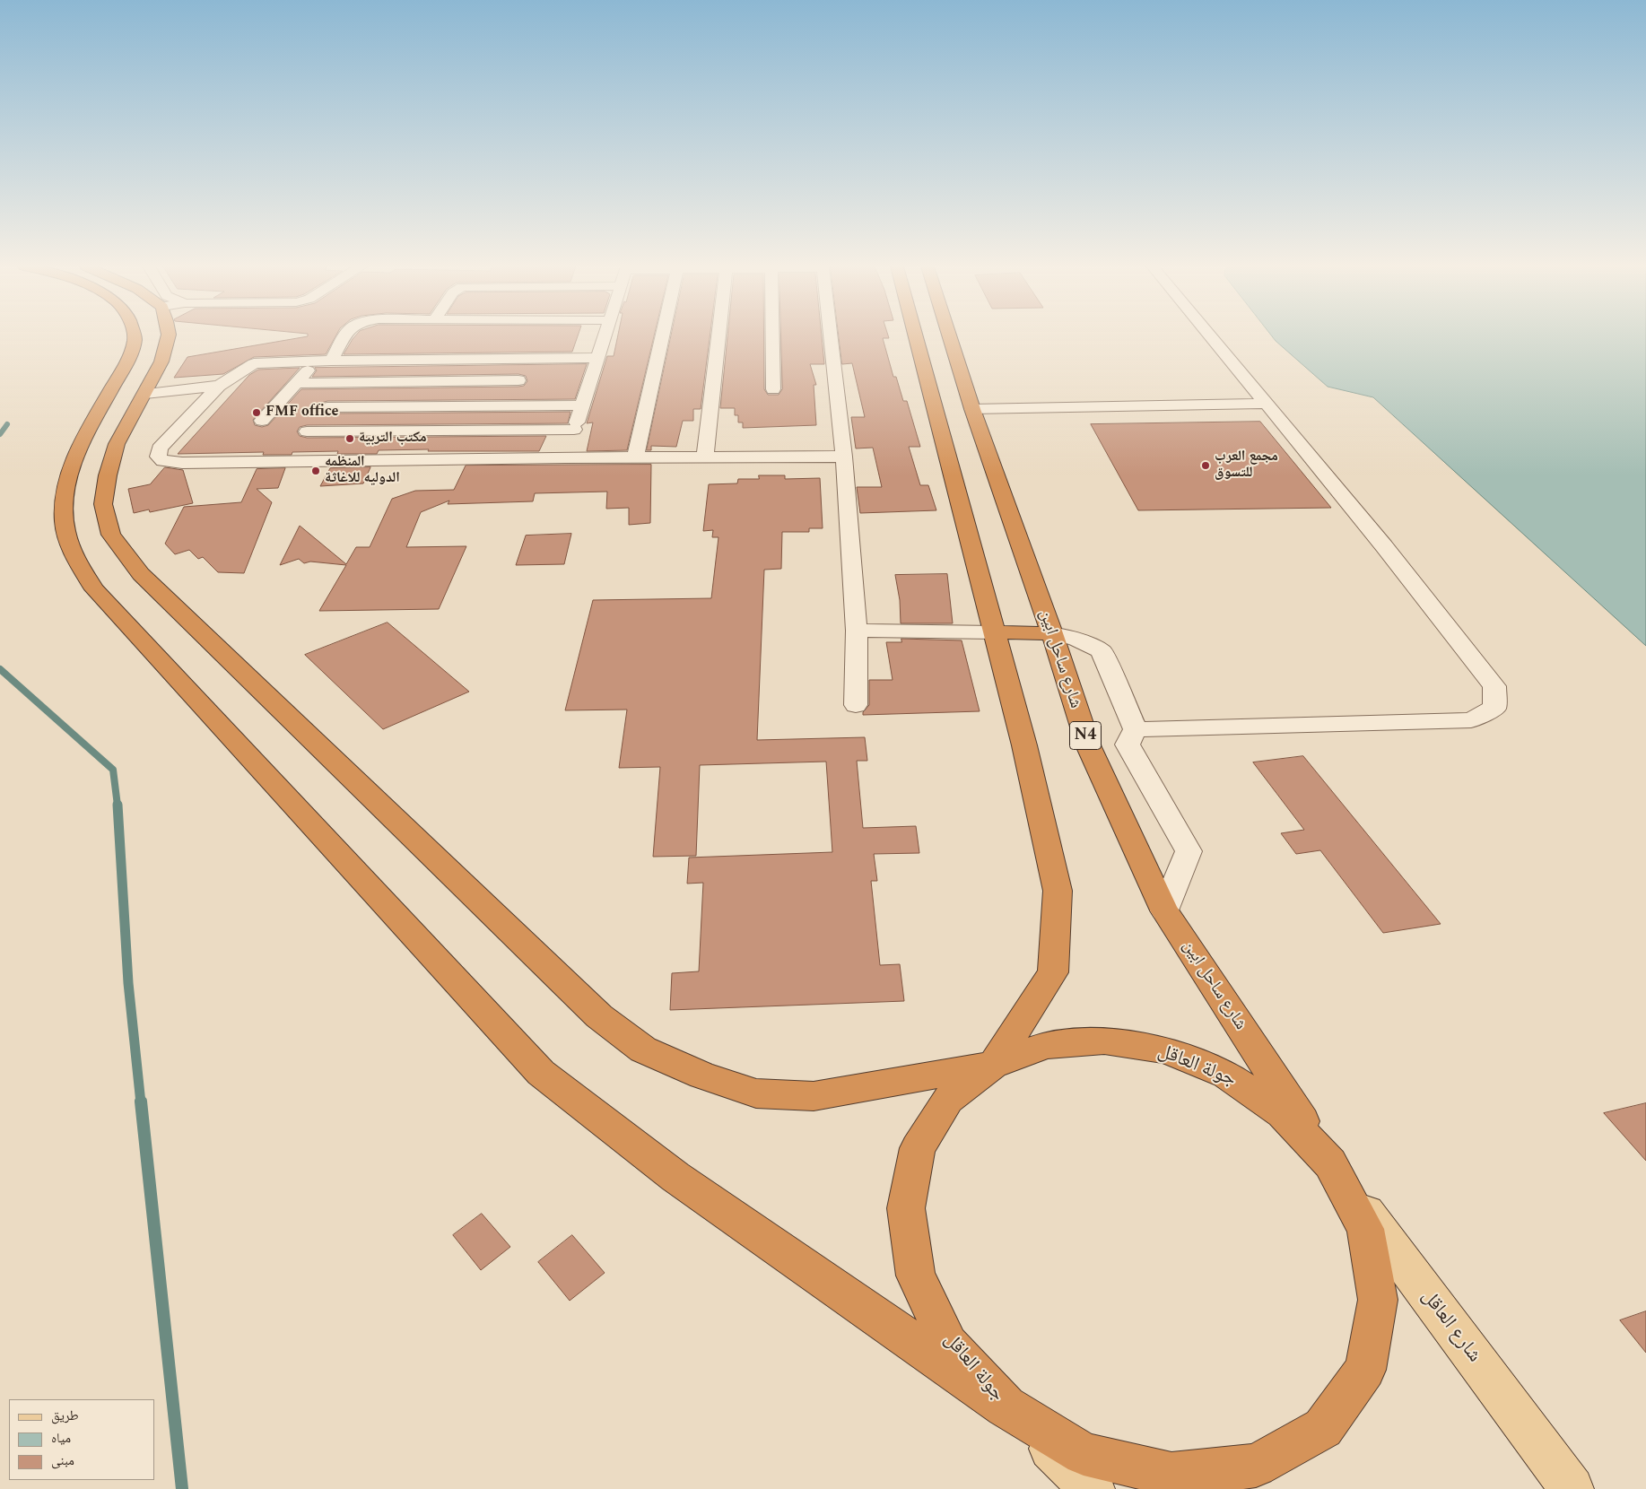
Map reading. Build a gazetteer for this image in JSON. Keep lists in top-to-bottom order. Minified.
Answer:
{"streets":{"highway":["شارع ساحل ابين","N4","جولة العاقل"],"main road":["شارع العاقل"]},"crossings":[["شارع ساحل ابين","جولة العاقل"],["شارع ساحل ابين","شارع العاقل"],["جولة العاقل","شارع العاقل"]],"places":["FMF office","مكتب التربية","مجمع العرب للتسوق","المنظمه الدوليه للاغاثة"],"legend":["طريق","مياه","مبنى"]}
